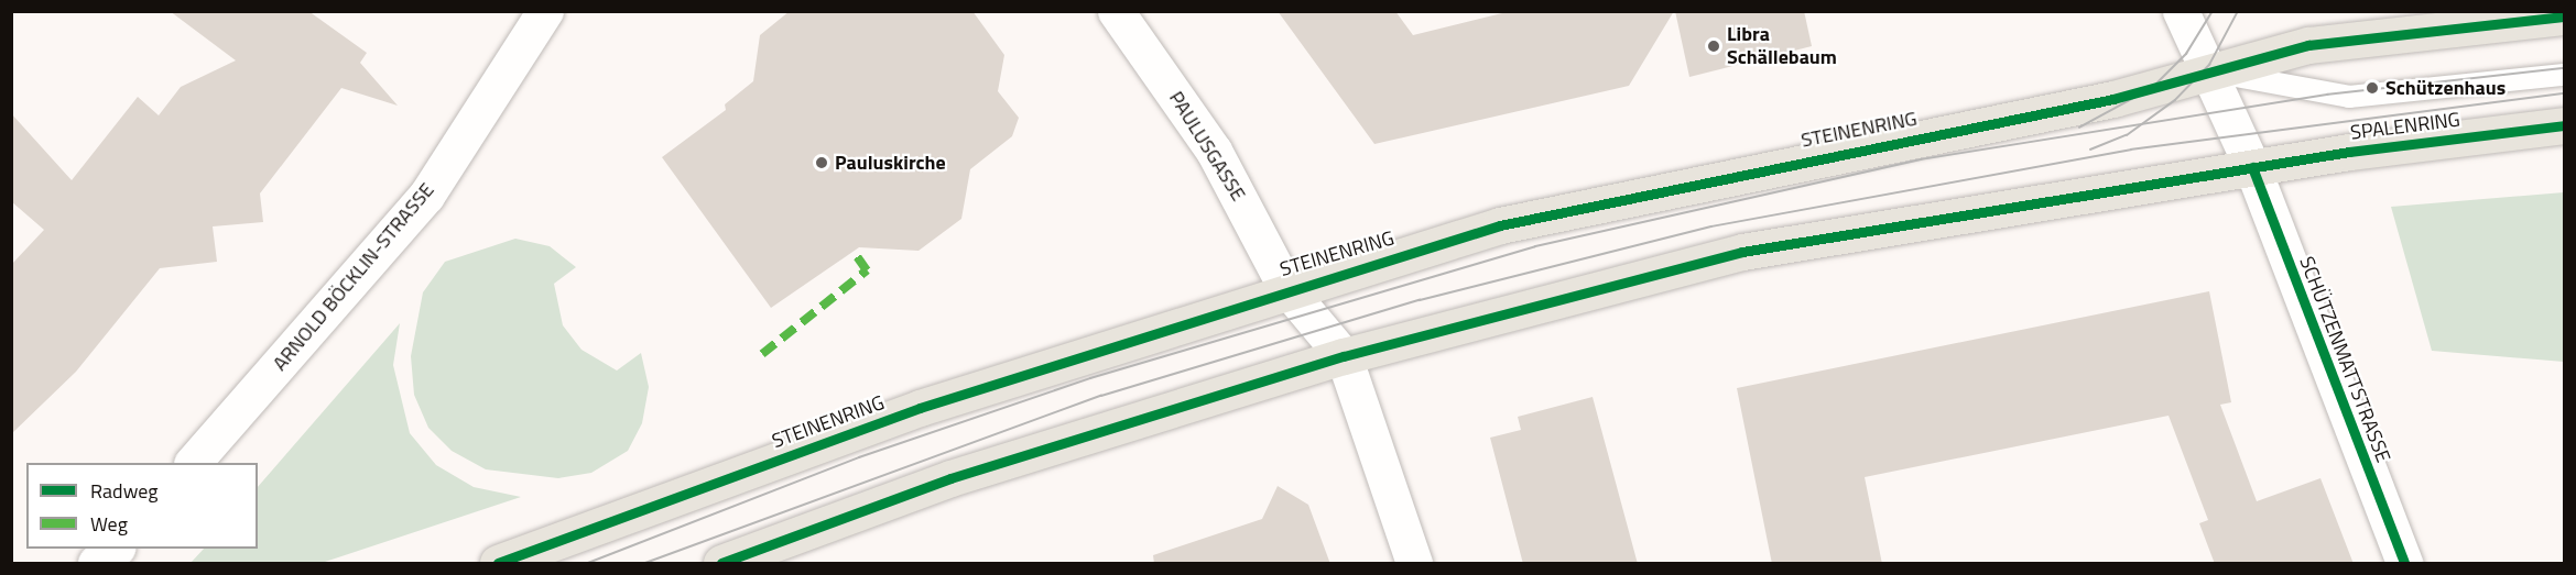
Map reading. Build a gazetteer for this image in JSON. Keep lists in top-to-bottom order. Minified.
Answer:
{"streets":{"main road":["SPALENRING","STEINENRING"],"street":["PAULUSGASSE","ARNOLD BÖCKLIN-STRASSE","SCHÜTZENMATTSTRASSE"]},"crossings":[["SPALENRING","SCHÜTZENMATTSTRASSE"],["STEINENRING","PAULUSGASSE"],["STEINENRING","SCHÜTZENMATTSTRASSE"]],"places":["Libra Schällebaum","Schützenhaus","Pauluskirche"],"legend":["Radweg","Weg"]}
